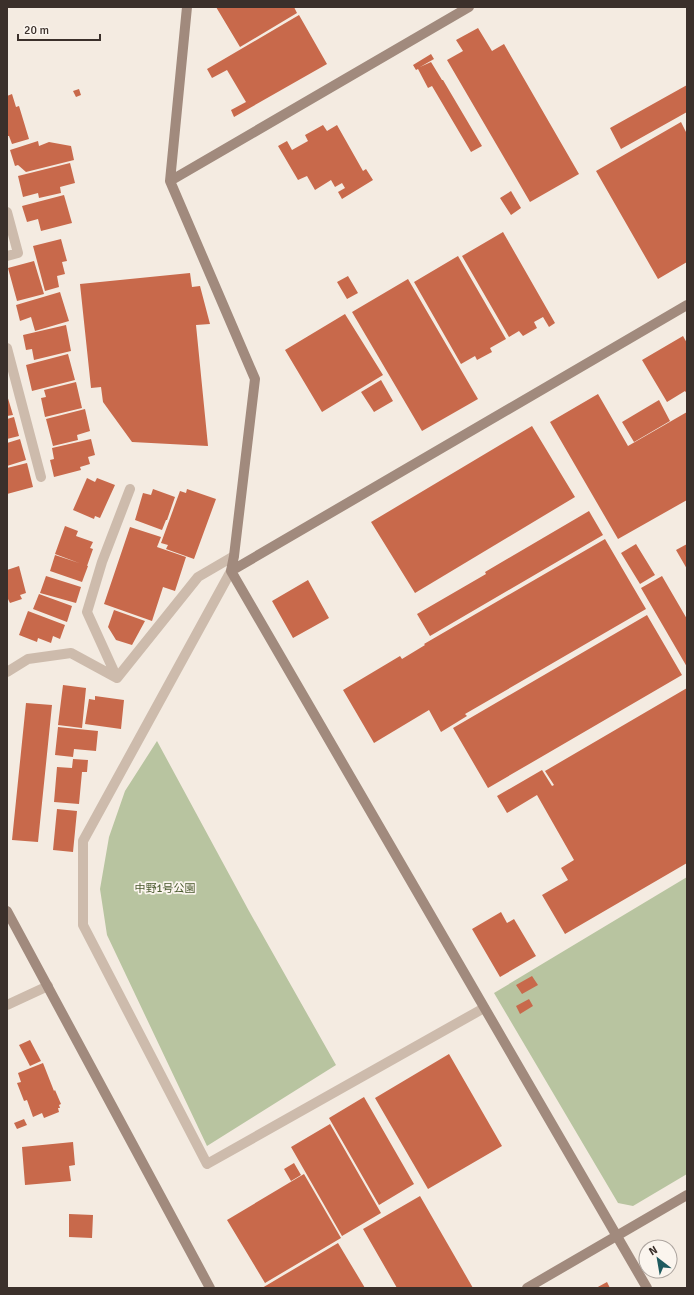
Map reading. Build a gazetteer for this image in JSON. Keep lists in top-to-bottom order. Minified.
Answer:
{"parks":["中野1号公園"],"scale_bar":"20 m","north":"top left"}
